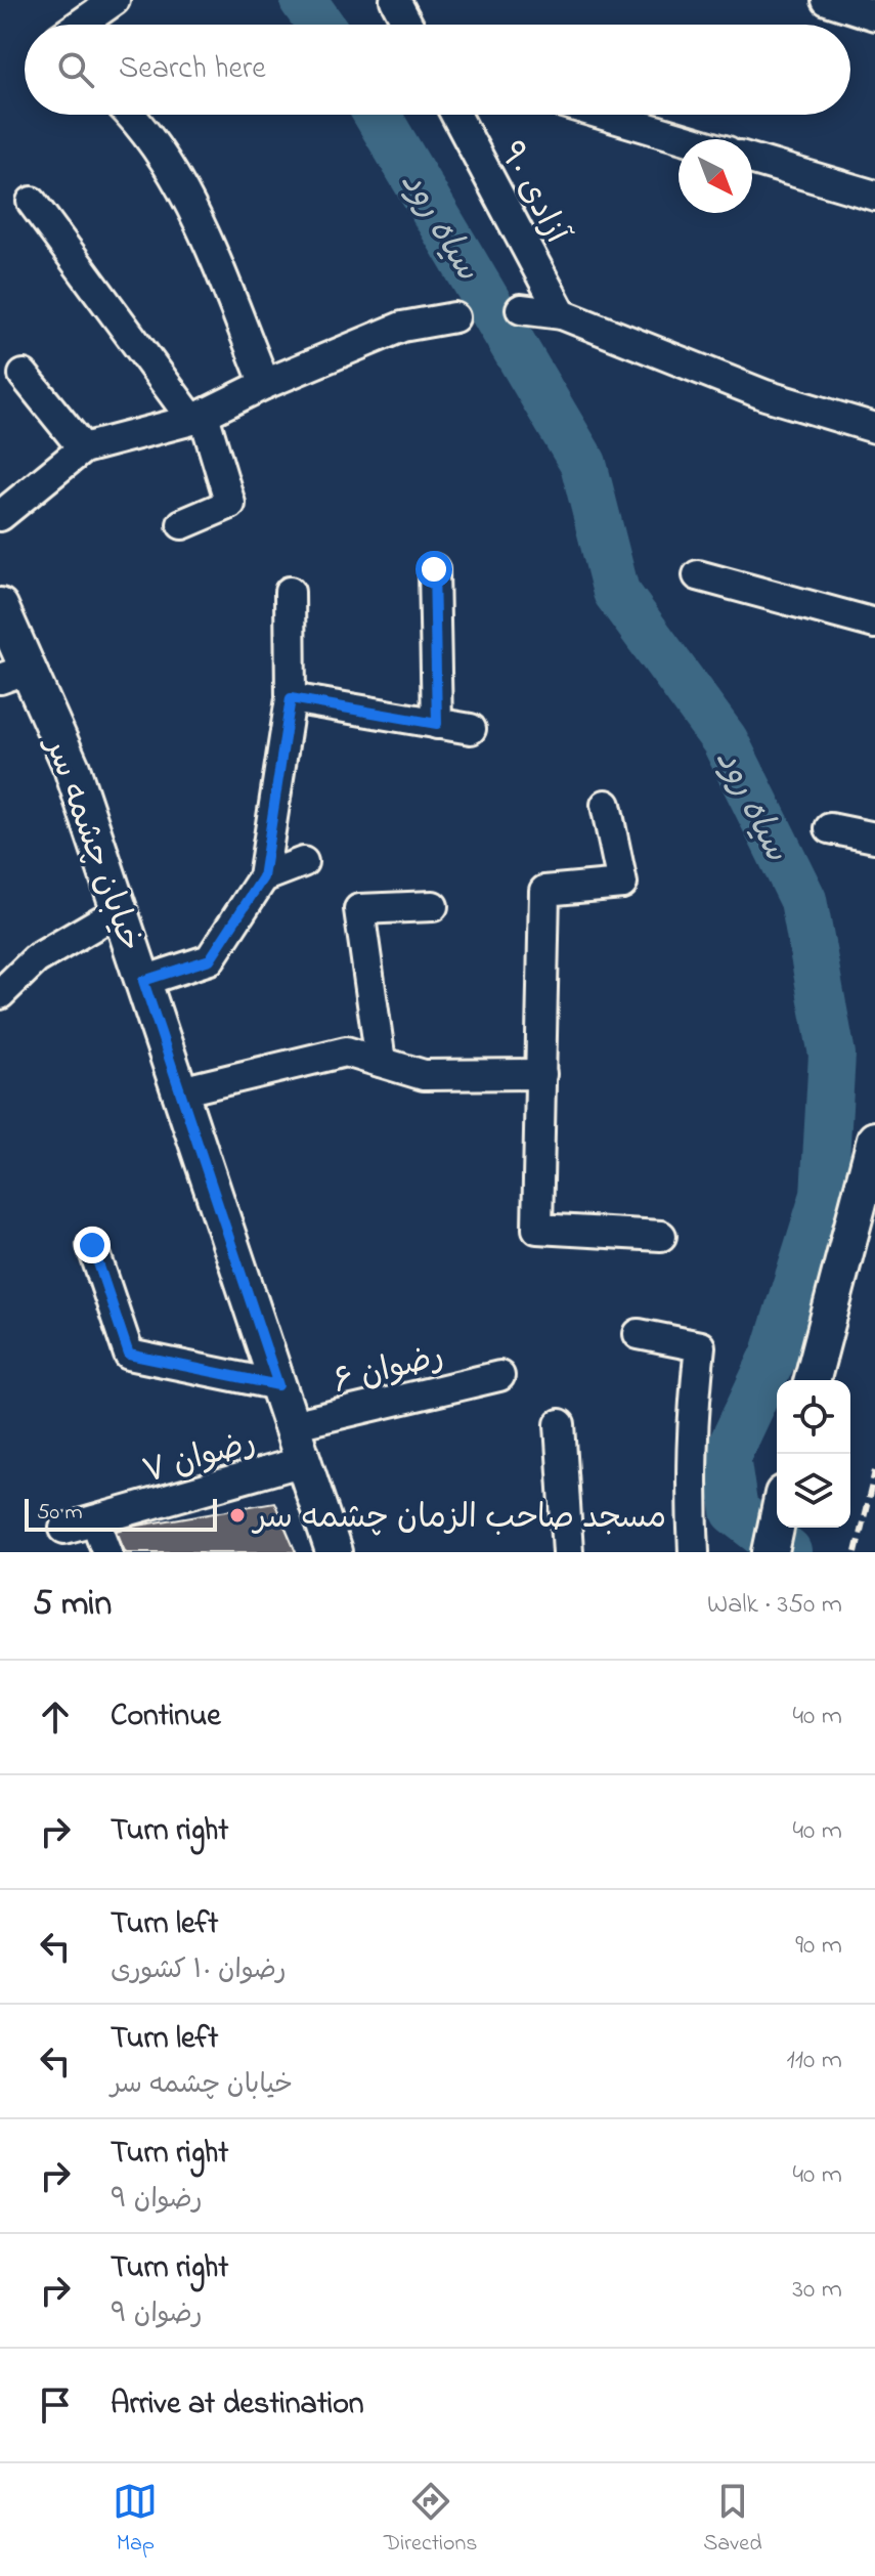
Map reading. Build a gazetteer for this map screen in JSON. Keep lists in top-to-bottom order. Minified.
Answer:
{"streets":{"street":["آزادی ۹۰","خیابان چشمه سر","رضوان ۶","رضوان ۷"]},"crossings":[["خیابان چشمه سر","رضوان ۶"],["خیابان چشمه سر","رضوان ۷"]],"water":["سیاه رود"],"places":["مسجد صاحب الزمان چشمه سر"],"scale_bar":"50 m","north":"bottom right","page":{"search":"Search here","scale":"50 m","heading":["5 min","Walk · 350 m"],"list":[["Continue","40 m"],["Turn right","40 m"],["Turn left","رضوان ۱۰ کشوری","90 m"],["Turn left","خیابان چشمه سر","110 m"],["Turn right","رضوان ۹","40 m"],["Turn right","رضوان ۹","30 m"],"Arrive at destination"],"nav":["Map","Directions","Saved"]}}
